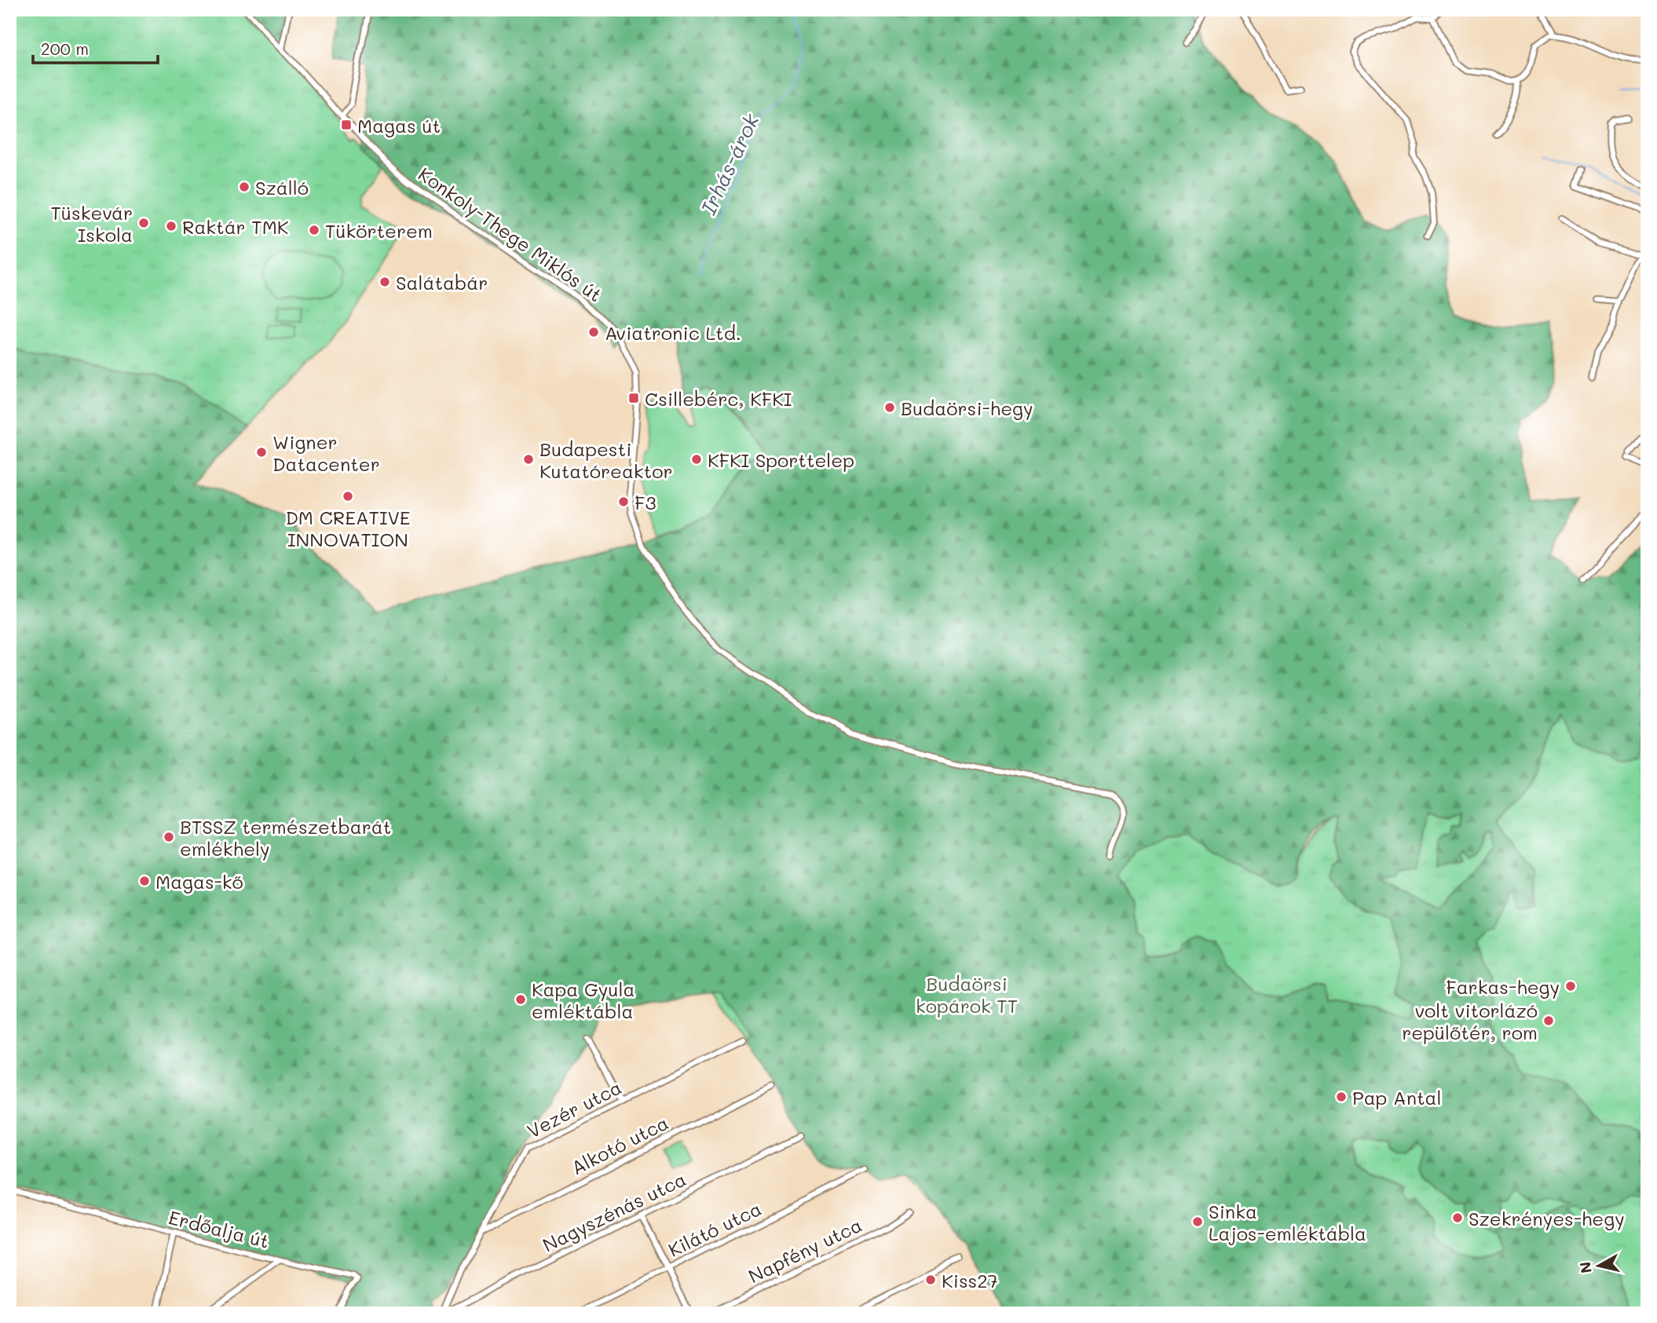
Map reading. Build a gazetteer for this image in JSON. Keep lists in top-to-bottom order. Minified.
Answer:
{"streets":{"street":["Konkoly-Thege Miklós út","Vezér utca","Alkotó utca","Nagyszénás utca","Erdőalja út","Kilátó utca","Napfény utca"]},"crossings":[["Vezér utca","Alkotó utca"],["Vezér utca","Nagyszénás utca"]],"water":["Irhás-árok"],"parks":["Budaörsi kopárok TT"],"places":{"transit":["Magas út","Csillebérc, KFKI"],"other":["Szálló","Tüskevár Iskola","Raktár TMK","Tükörterem","Salátabár","Aviatronic Ltd.","Budaörsi-hegy","Wigner Datacenter","Budapesti Kutatóreaktor","KFKI Sporttelep","DM CREATIVE INNOVATION","F3","BTSSZ természetbarát emlékhely","Magas-kő","Farkas-hegy","Kapa Gyula emléktábla","volt vitorlázó repülőtér, rom","Pap Antal","Szekrényes-hegy","Sinka Lajos-emléktábla","Kiss27"]},"scale_bar":"200 m","north":"left"}
